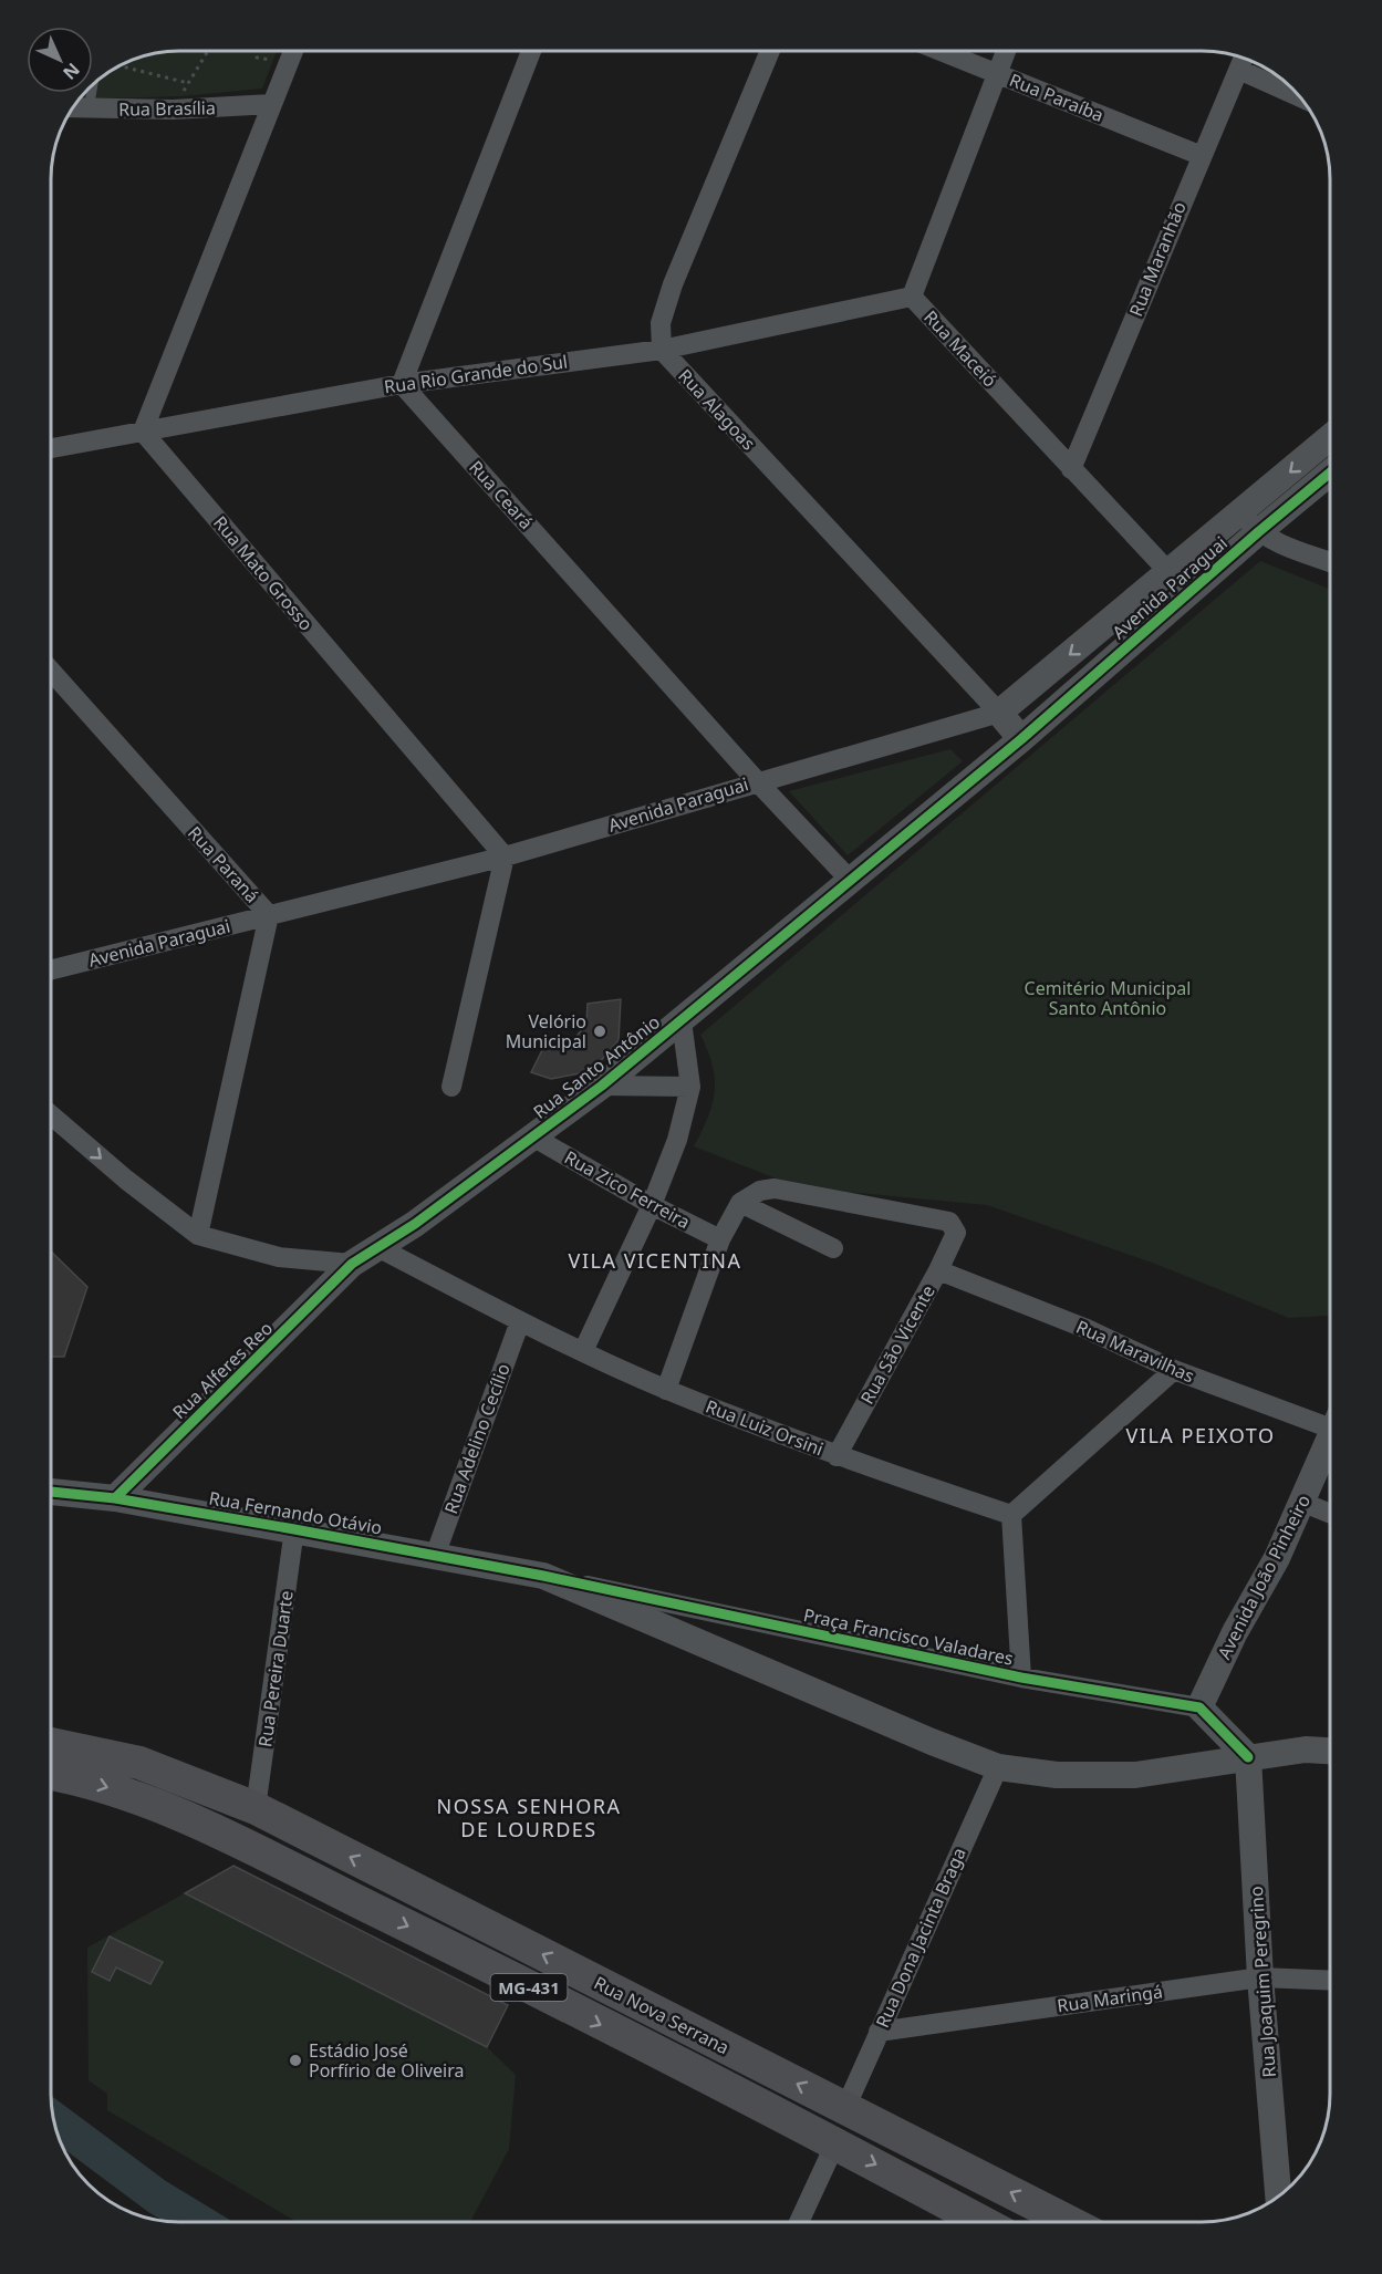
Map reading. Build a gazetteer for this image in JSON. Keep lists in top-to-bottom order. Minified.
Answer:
{"streets":{"main road":["MG-431","Rua Nova Serrana"],"street":["Rua Paraíba","Rua Brasília","Rua Maranhão","Rua Maceió","Rua Rio Grande do Sul","Rua Alagoas","Rua Ceará","Rua Mato Grosso","Avenida Paraguai","Rua Paraná","Rua Santo Antônio","Rua Zico Ferreira","Rua São Vicente","Rua Maravilhas","Rua Alferes Reo","Rua Luiz Orsini","Rua Adelino Cecílio","Rua Fernando Otávio","Avenida João Pinheiro","Praça Francisco Valadares","Rua Pereira Duarte","Rua Dona Jacinta Braga","Rua Joaquim Peregrino","Rua Maringá"]},"crossings":[["Rua Paraíba","Rua Maranhão"],["Rua Paraíba","Rua Maceió"],["Rua Maranhão","Rua Maceió"],["Rua Maceió","Rua Rio Grande do Sul"],["Rua Maceió","Avenida Paraguai"],["Rua Rio Grande do Sul","Rua Alagoas"],["Rua Rio Grande do Sul","Rua Ceará"],["Rua Rio Grande do Sul","Rua Mato Grosso"],["Rua Alagoas","Avenida Paraguai"],["Rua Ceará","Avenida Paraguai"],["Rua Ceará","Rua Santo Antônio"],["Rua Mato Grosso","Avenida Paraguai"],["Avenida Paraguai","Rua Paraná"],["Avenida Paraguai","Rua Santo Antônio"],["Rua Santo Antônio","Rua Zico Ferreira"],["Rua Santo Antônio","Rua Alferes Reo"],["Rua Santo Antônio","Rua Luiz Orsini"],["Rua São Vicente","Rua Maravilhas"],["Rua São Vicente","Rua Luiz Orsini"],["Rua Alferes Reo","Rua Fernando Otávio"],["Rua Luiz Orsini","Rua Adelino Cecílio"],["Rua Adelino Cecílio","Rua Fernando Otávio"],["Rua Fernando Otávio","Praça Francisco Valadares"],["Rua Fernando Otávio","Rua Pereira Duarte"],["Avenida João Pinheiro","Praça Francisco Valadares"],["Rua Pereira Duarte","Rua Nova Serrana"],["Rua Dona Jacinta Braga","Rua Maringá"],["Rua Dona Jacinta Braga","Rua Nova Serrana"],["Rua Joaquim Peregrino","Rua Maringá"]],"districts":["VILA VICENTINA","VILA PEIXOTO","NOSSA SENHORA DE LOURDES"],"parks":["Cemitério Municipal Santo Antônio"],"places":["Velório Municipal","Estádio José Porfírio de Oliveira"],"north":"bottom right"}
